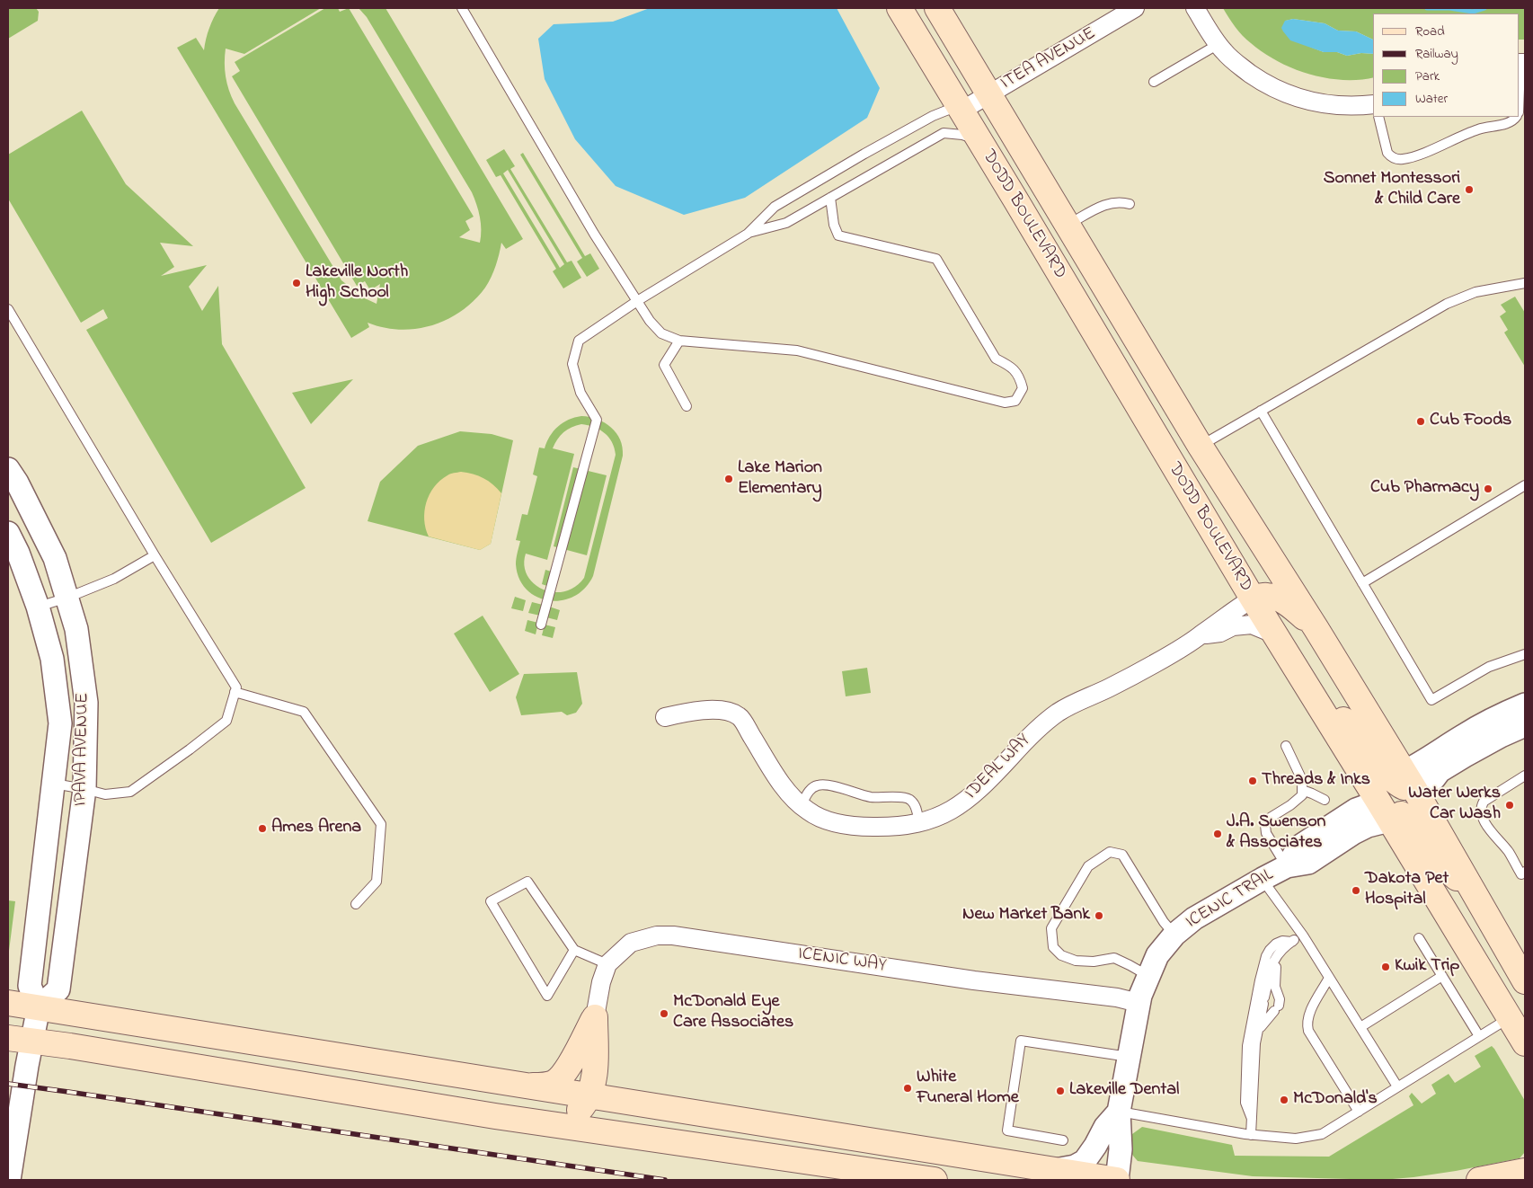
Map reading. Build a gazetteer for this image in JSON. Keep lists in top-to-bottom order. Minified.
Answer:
{"streets":{"main road":["DODD BOULEVARD"],"street":["ITEA AVENUE","IPAVA AVENUE","IDEAL WAY","ICENIC TRAIL","ICENIC WAY"]},"crossings":[["ITEA AVENUE","DODD BOULEVARD"],["DODD BOULEVARD","IDEAL WAY"],["DODD BOULEVARD","ICENIC TRAIL"],["ICENIC TRAIL","ICENIC WAY"]],"places":["Sonnet Montessori & Child Care","Lakeville North High School","Cub Foods","Lake Marion Elementary","Cub Pharmacy","Threads & Inks","Water Werks Car Wash","Ames Arena","J.A. Swenson & Associates","Dakota Pet Hospital","New Market Bank","Kwik Trip","McDonald Eye Care Associates","White Funeral Home","Lakeville Dental","McDonald's"],"legend":["Road","Railway","Park","Water"]}
